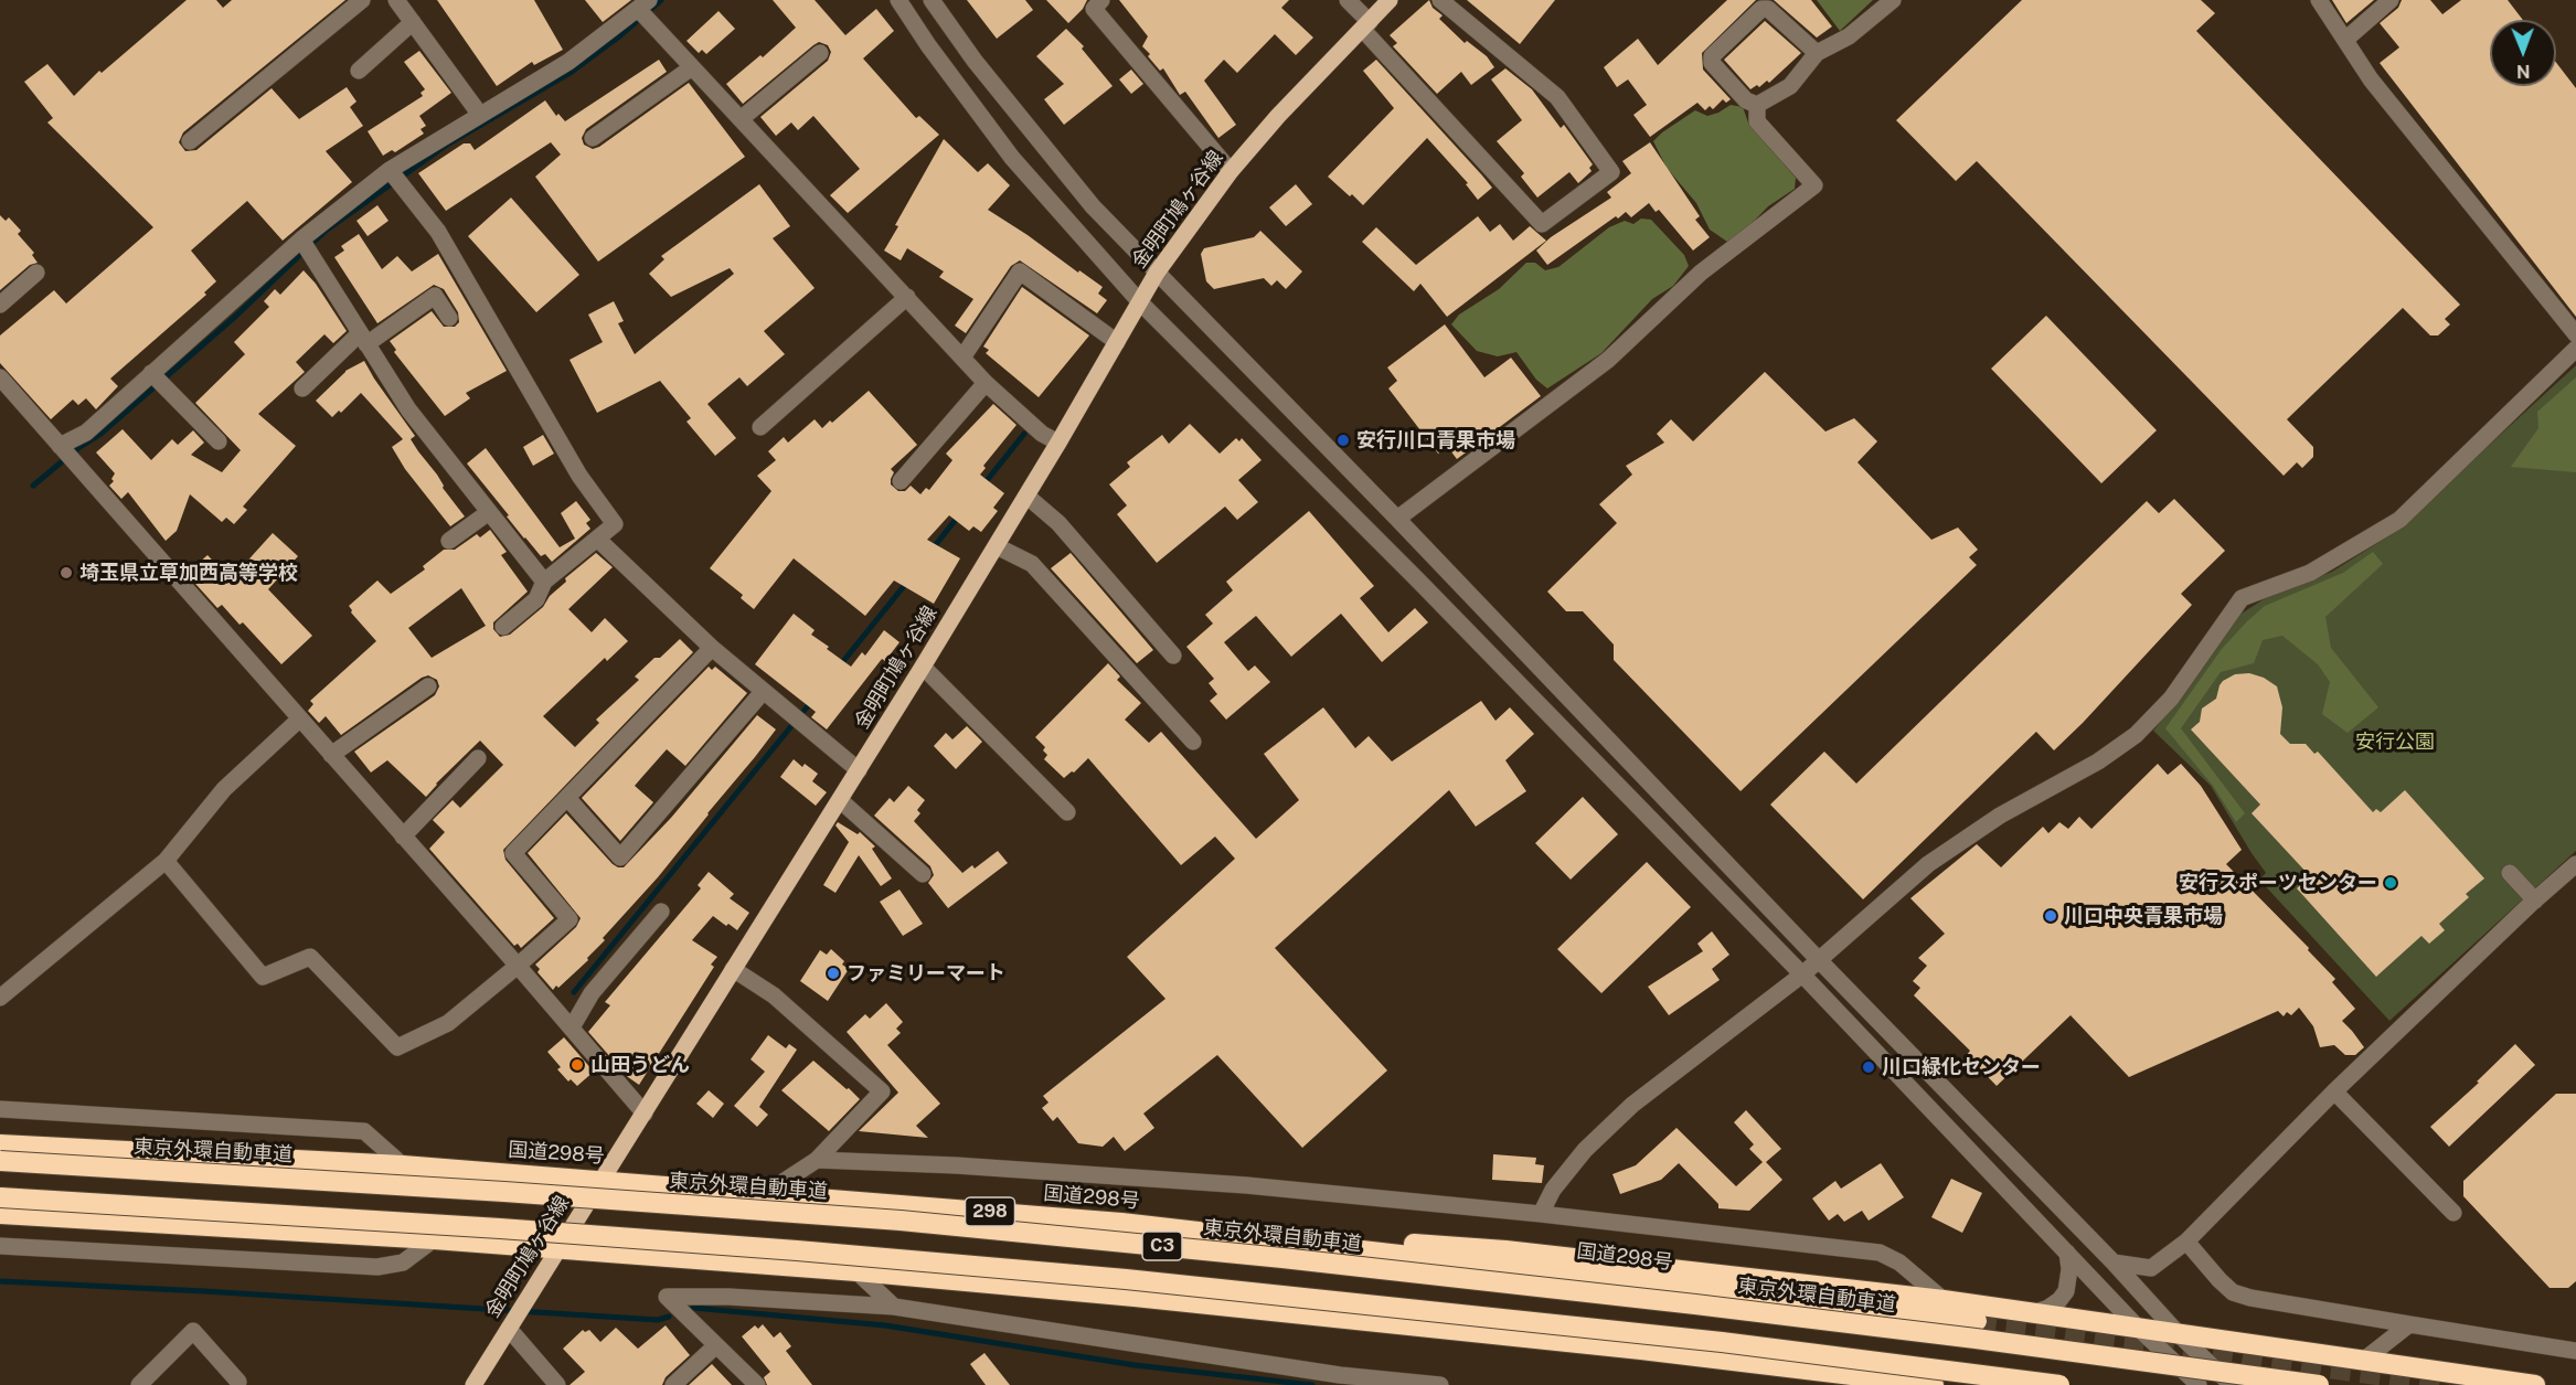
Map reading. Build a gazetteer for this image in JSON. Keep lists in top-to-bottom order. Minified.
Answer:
{"streets":{"highway":["東京外環自動車道","国道298号","298","C3"],"main road":["金明町鳩ヶ谷線"]},"crossings":[["金明町鳩ヶ谷線","国道298号"]],"parks":["安行公園"],"places":["安行川口青果市場","埼玉県立草加西高等学校","安行スポーツセンター","川口中央青果市場","ファミリーマート","山田うどん","川口緑化センター"],"north":"bottom"}
